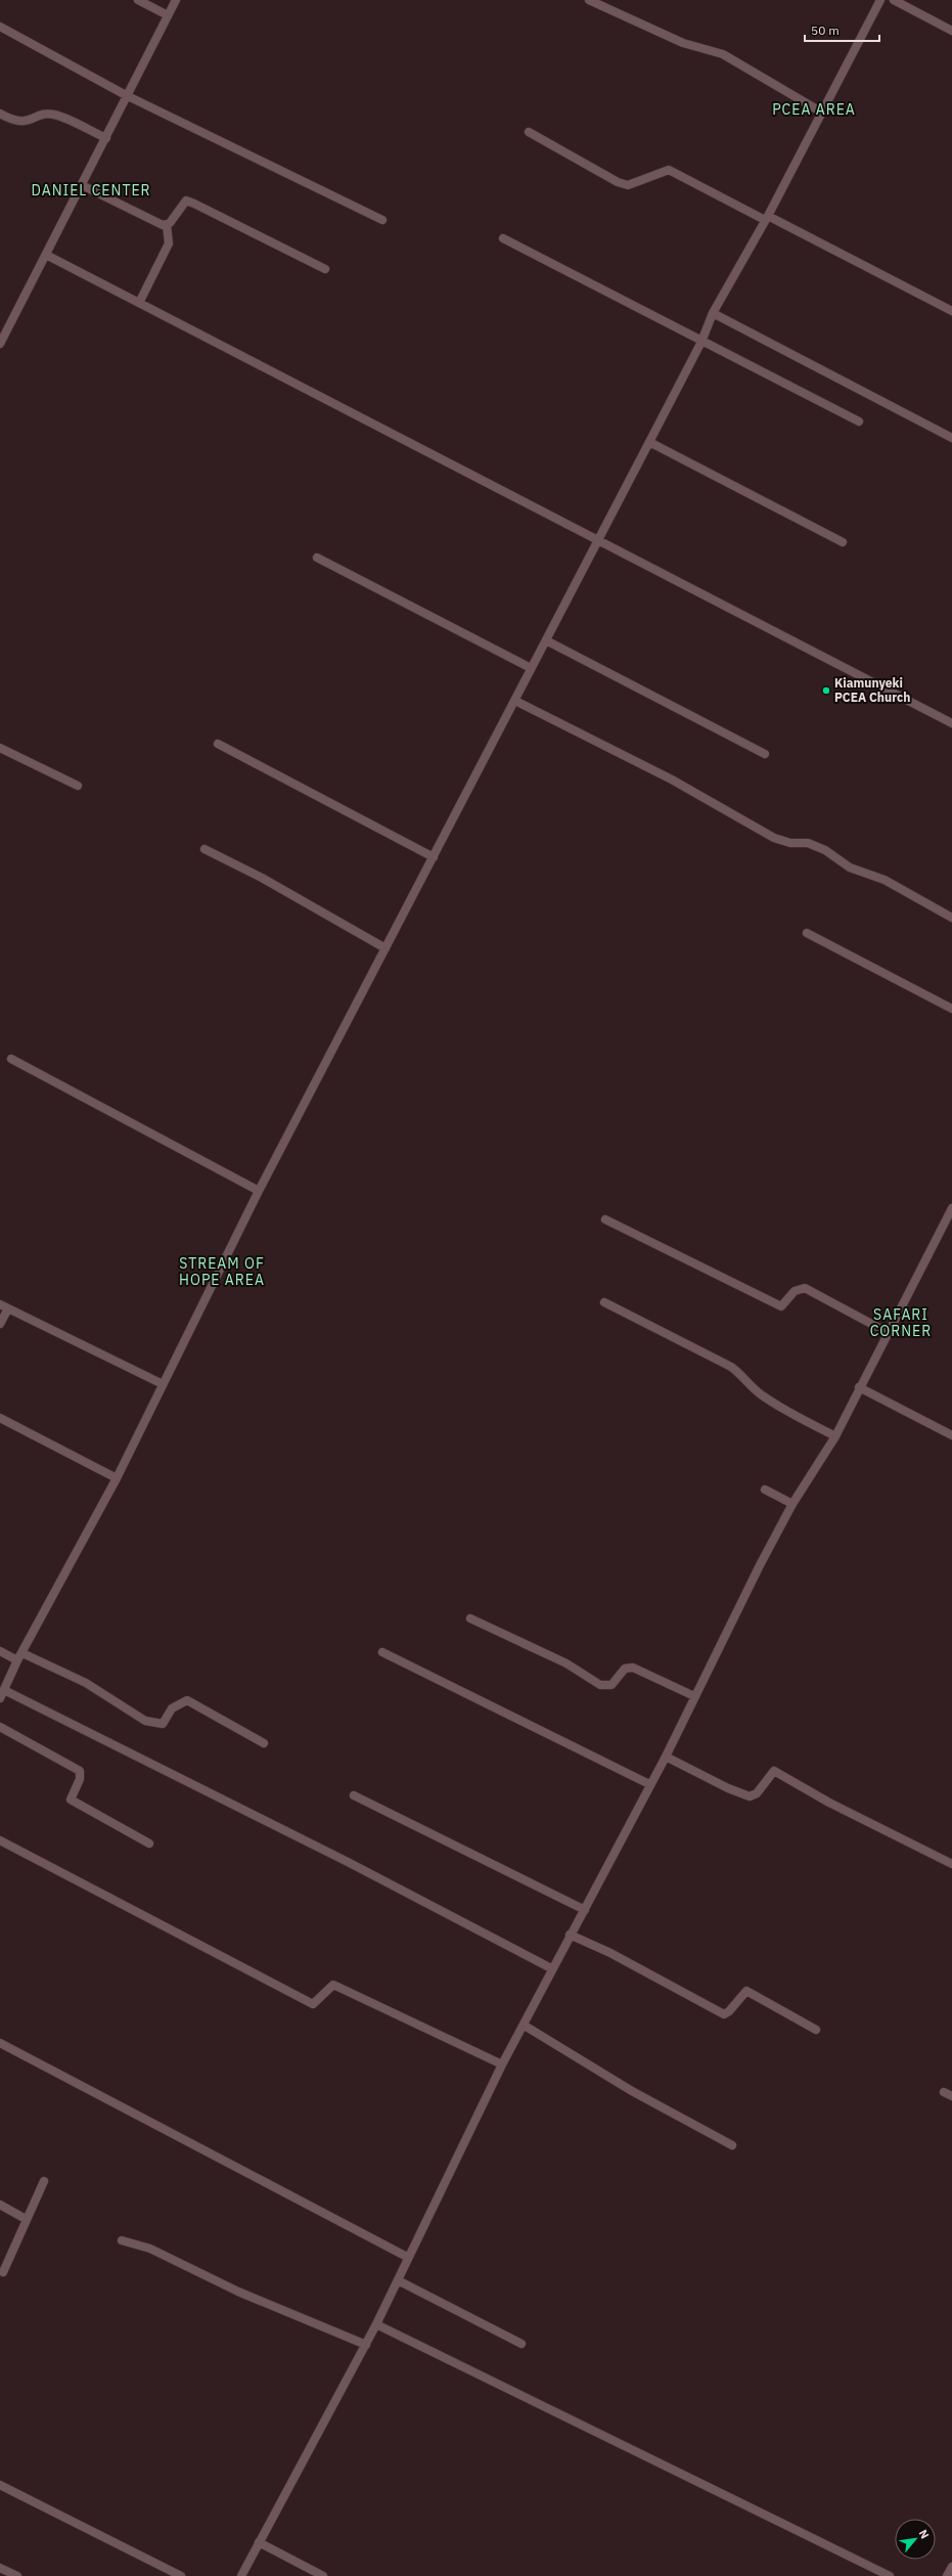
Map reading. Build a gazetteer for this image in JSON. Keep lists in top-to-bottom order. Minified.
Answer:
{"districts":["PCEA AREA","DANIEL CENTER","STREAM OF HOPE AREA","SAFARI CORNER"],"places":["Kiamunyeki PCEA Church"],"scale_bar":"50 m","north":"top right"}
